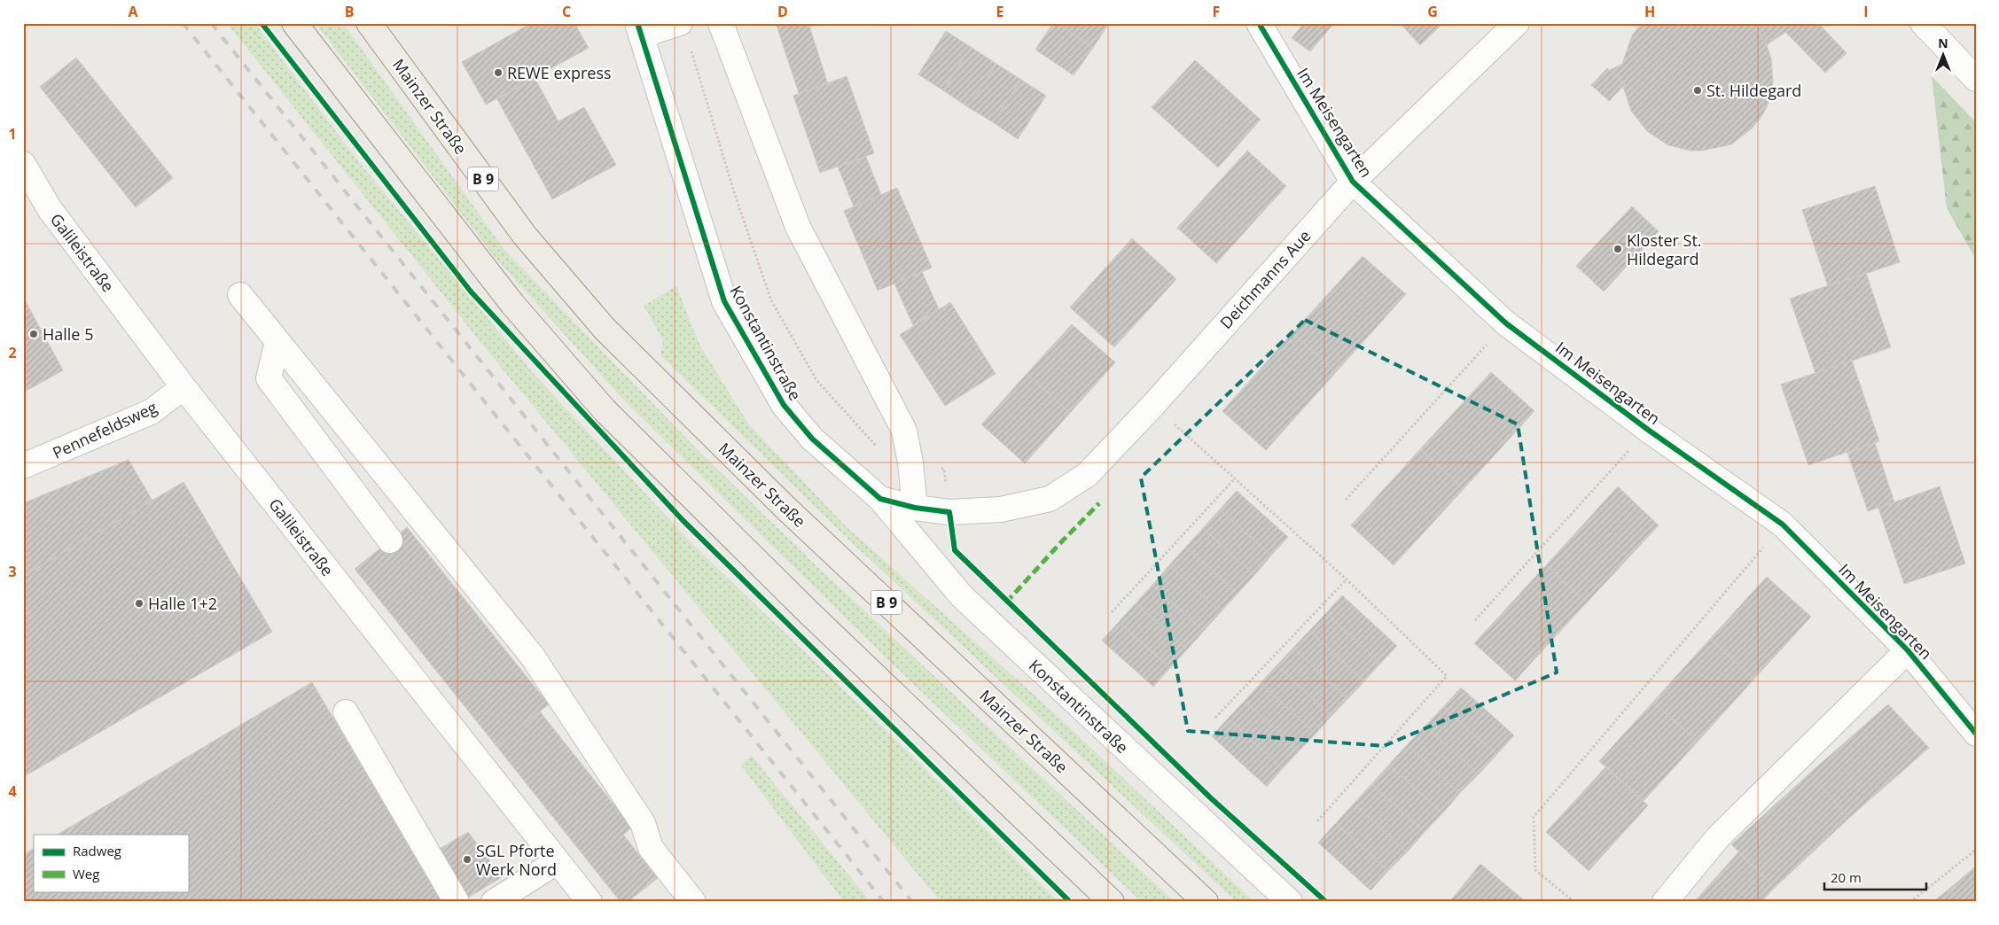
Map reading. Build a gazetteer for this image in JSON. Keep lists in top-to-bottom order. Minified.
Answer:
{"streets":{"main road":["Mainzer Straße","B 9"],"street":["Im Meisengarten","Galileistraße","Deichmanns Aue","Konstantinstraße","Pennefeldsweg"]},"crossings":[["Im Meisengarten","Deichmanns Aue"],["Galileistraße","Pennefeldsweg"],["Deichmanns Aue","Konstantinstraße"]],"places":["REWE express","St. Hildegard","Kloster St. Hildegard","Halle 5","Halle 1+2","SGL Pforte Werk Nord"],"legend":["Radweg","Weg"],"scale_bar":"20 m","north":"top","grid":{"columns":["A","B","C","D","E","F","G","H","I"],"rows":["1","2","3","4"]}}
